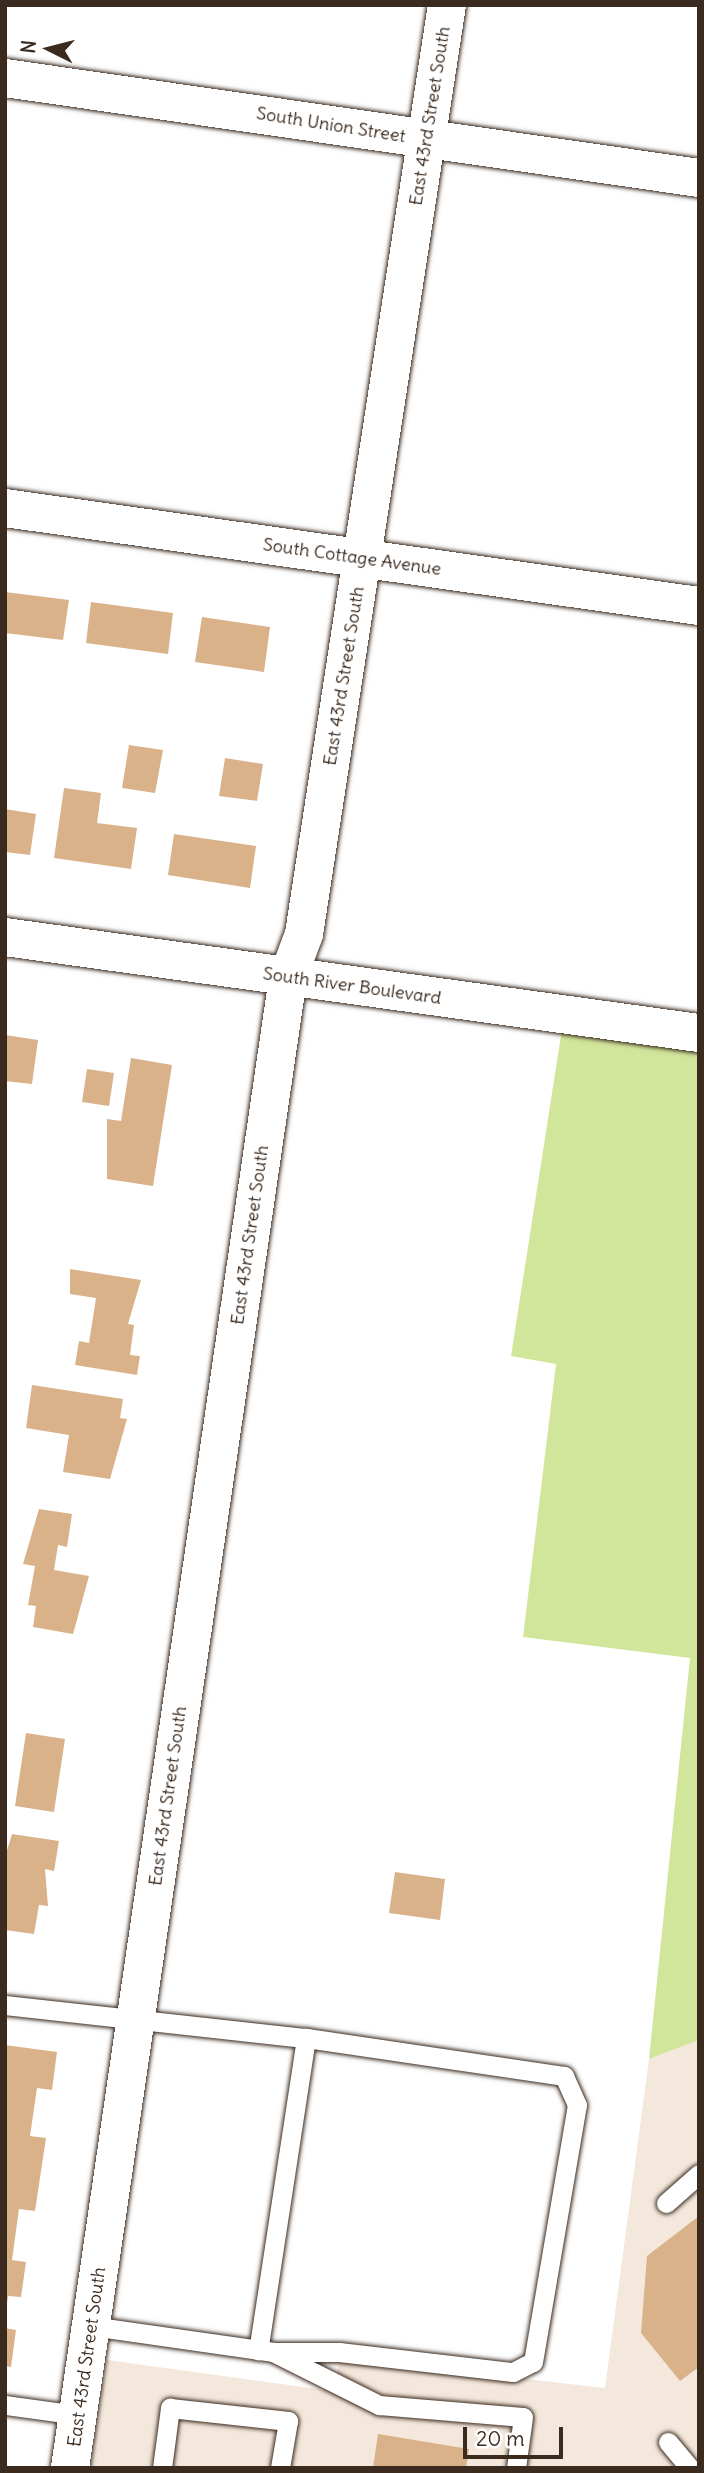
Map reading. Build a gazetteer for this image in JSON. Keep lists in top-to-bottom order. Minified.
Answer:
{"streets":{"street":["East 43rd Street South","South Union Street","South Cottage Avenue","South River Boulevard"]},"crossings":[["East 43rd Street South","South Union Street"],["East 43rd Street South","South Cottage Avenue"],["East 43rd Street South","South River Boulevard"]],"scale_bar":"20 m","north":"left"}
